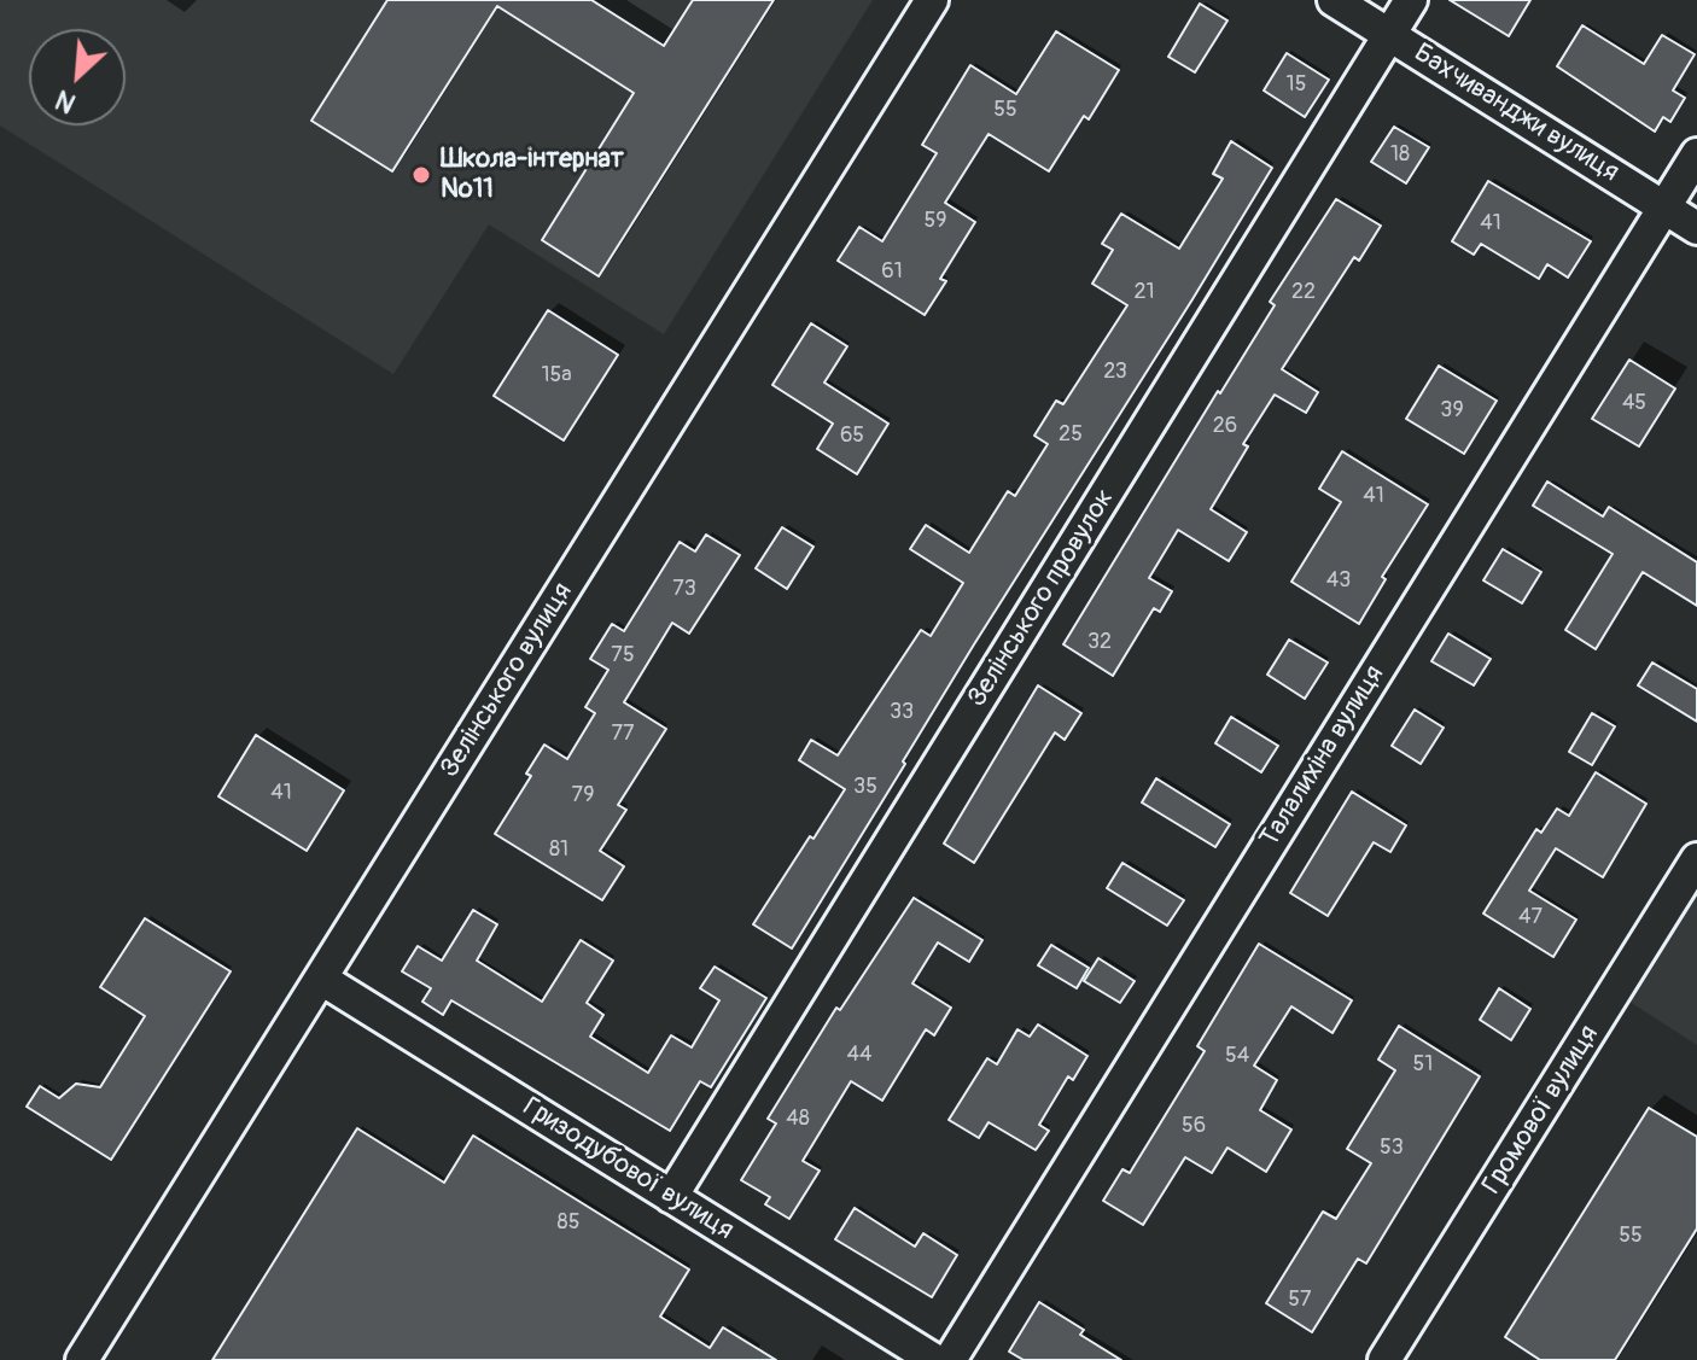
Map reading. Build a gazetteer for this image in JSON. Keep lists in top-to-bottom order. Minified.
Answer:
{"streets":{"street":["Бахчиванджи вулиця","Зелінського провулок","Зелінського вулиця","Талалихіна вулиця","Громової вулиця","Гризодубової вулиця"]},"crossings":[["Бахчиванджи вулиця","Зелінського провулок"],["Бахчиванджи вулиця","Талалихіна вулиця"],["Зелінського провулок","Гризодубової вулиця"],["Зелінського вулиця","Гризодубової вулиця"]],"places":["Школа-інтернат №11"],"house_numbers":["15","55","18","59","41","61","21","22","23","15а","45","39","26","25","65","41","43","73","32","75","33","77","35","41","79","81","47","44","54","51","48","56","53","85","55","57"],"north":"bottom left"}
